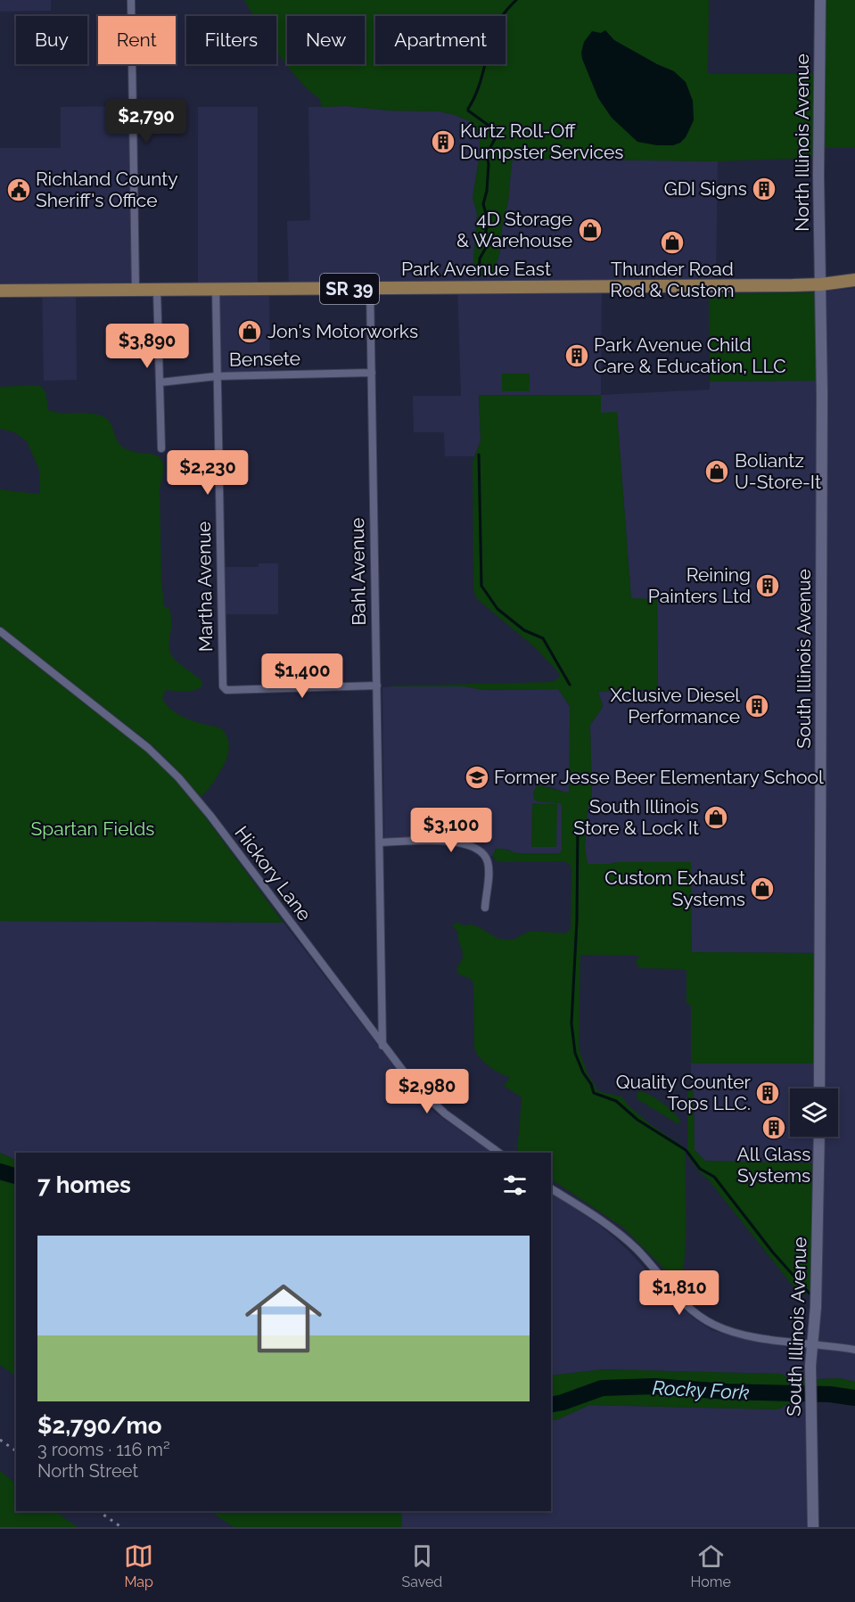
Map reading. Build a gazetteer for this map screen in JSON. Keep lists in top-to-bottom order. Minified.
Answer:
{"streets":{"main road":["North Illinois Avenue","Park Avenue East","SR 39","South Illinois Avenue"],"street":["Bensete","Bahl Avenue","Martha Avenue","Hickory Lane"]},"crossings":[["North Illinois Avenue","Park Avenue East"],["North Illinois Avenue","South Illinois Avenue"],["Park Avenue East","Bahl Avenue"],["Park Avenue East","Martha Avenue"],["Park Avenue East","South Illinois Avenue"],["Bensete","Bahl Avenue"],["Bensete","Martha Avenue"],["Bahl Avenue","Martha Avenue"],["Bahl Avenue","Hickory Lane"]],"water":["Rocky Fork"],"parks":["Spartan Fields"],"places":{"building":["Kurtz Roll-Off Dumpster Services","GDI Signs","Park Avenue Child Care & Education, LLC","Reining Painters Ltd","Xclusive Diesel Performance","Quality Counter Tops LLC.","All Glass Systems"],"public building":["Richland County Sheriff's Office"],"shop":["4D Storage & Warehouse","Thunder Road Rod & Custom","Jon's Motorworks","Boliantz U-Store-It","South Illinois Store & Lock It","Custom Exhaust Systems"],"school or university":["Former Jesse Beer Elementary School"]},"page":{"chip":["Buy","Rent","Filters","New","Apartment"],"price":["$2,790","$3,890","$2,230","$1,400","$3,100","$2,980","$1,810"],"heading":"7 homes","list":[{"name":"$2,790/mo","note":"3 rooms · 116 m² · North Street"}],"tabs":["Map","Saved","Home"]}}
